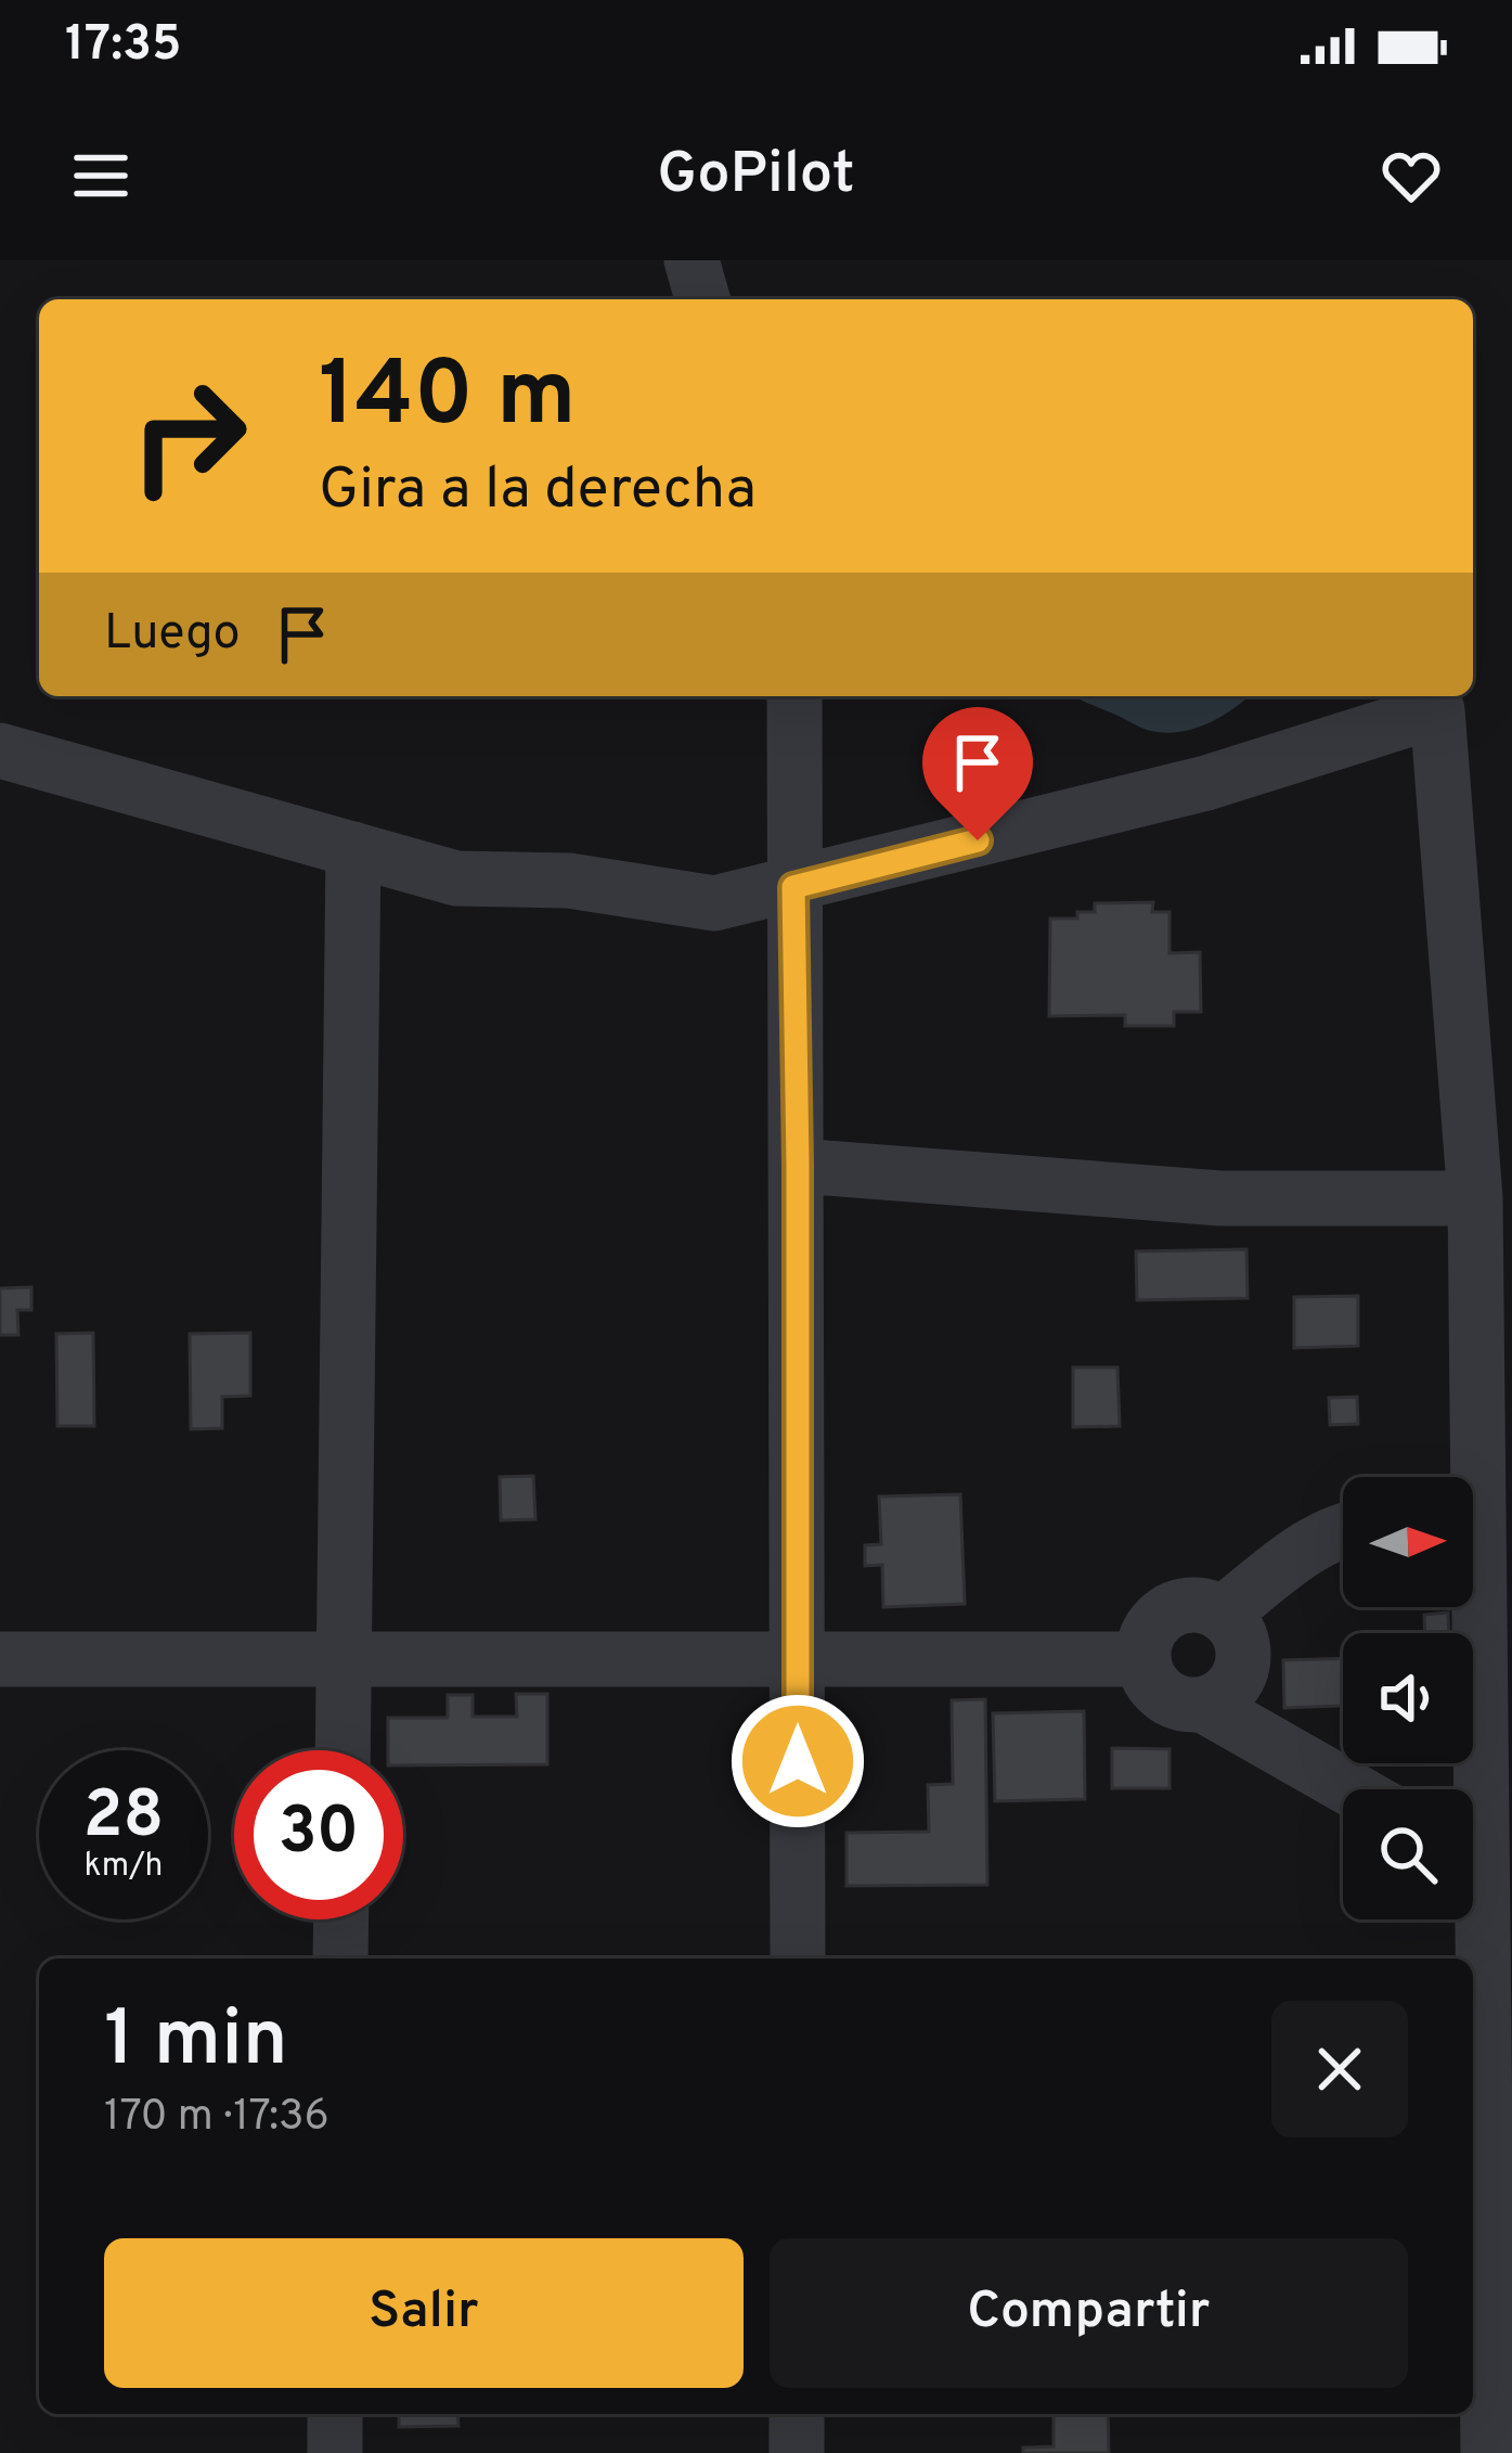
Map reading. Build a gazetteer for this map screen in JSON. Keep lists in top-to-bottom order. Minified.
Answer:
{"north":"right","page":{"status":"17:35","header":"GoPilot","turn":["140 m","Gira a la derecha"],"then":"Luego","speed":"28 km/h","limit":"30","heading":["1 min","170 m · 17:36"],"buttons":["Salir","Compartir"]}}
